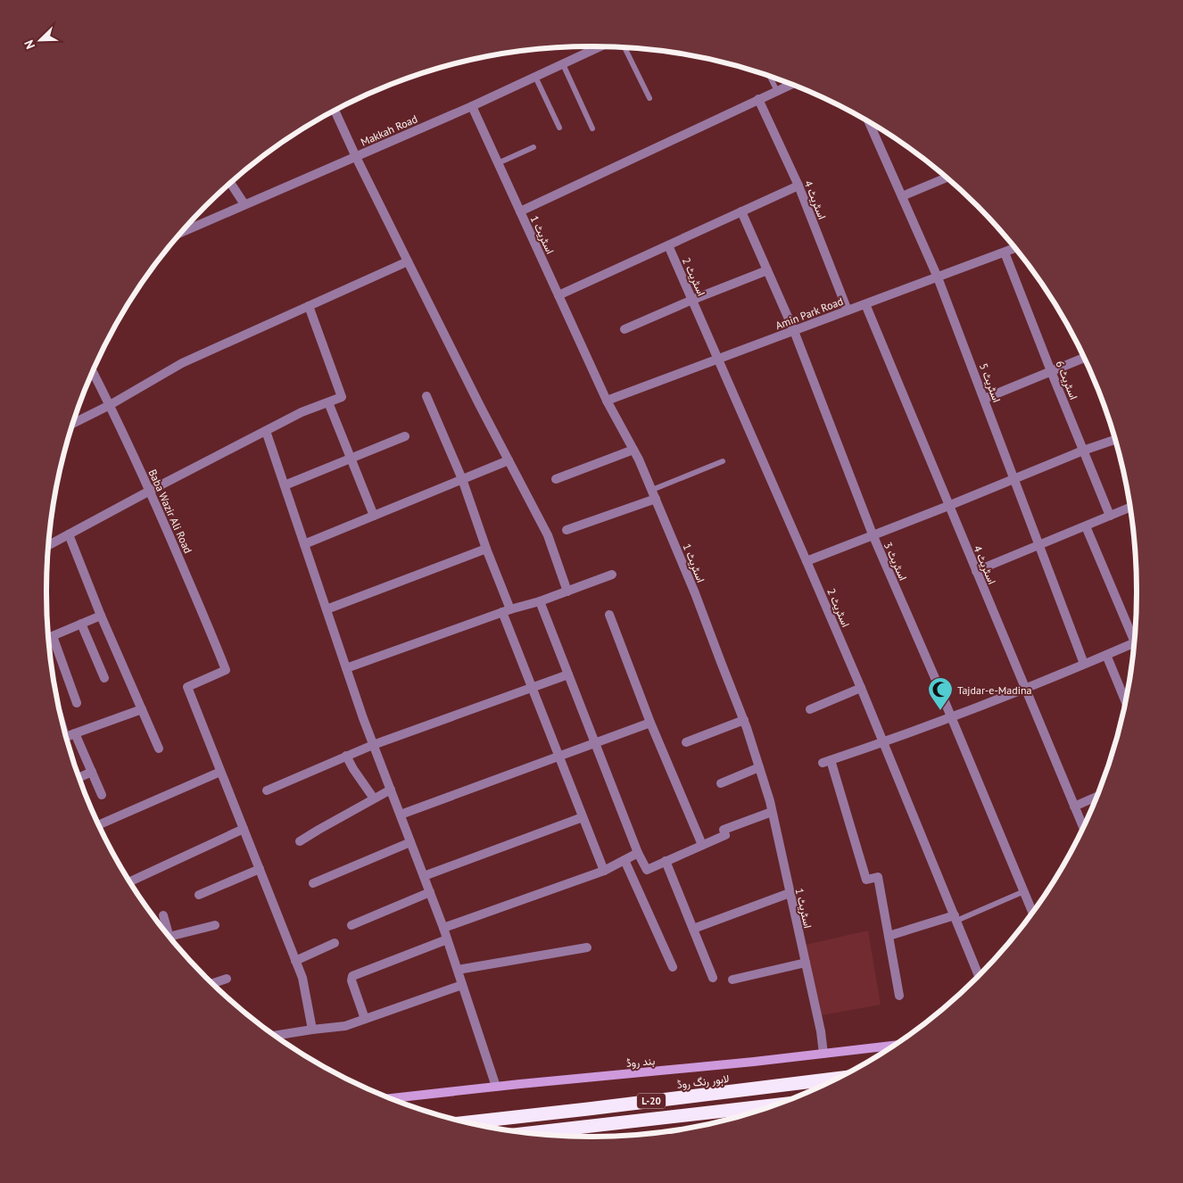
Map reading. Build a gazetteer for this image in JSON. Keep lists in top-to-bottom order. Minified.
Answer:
{"streets":{"highway":["لاہور رنگ روڈ","L-20"],"main road":["بند روڈ"],"street":["Makkah Road","اسٹریٹ 4","اسٹریٹ 1","اسٹریٹ 2","Amin Park Road","اسٹریٹ 6","اسٹریٹ 5","Baba Wazir Ali Road","اسٹریٹ 3"]},"crossings":[["Makkah Road","اسٹریٹ 1"],["اسٹریٹ 4","Amin Park Road"],["اسٹریٹ 1","Amin Park Road"],["اسٹریٹ 1","بند روڈ"],["اسٹریٹ 2","Amin Park Road"],["Amin Park Road","اسٹریٹ 6"],["Amin Park Road","اسٹریٹ 5"],["Amin Park Road","اسٹریٹ 3"]],"places":{"mosque":["Tajdar-e-Madina"]},"north":"bottom left"}
